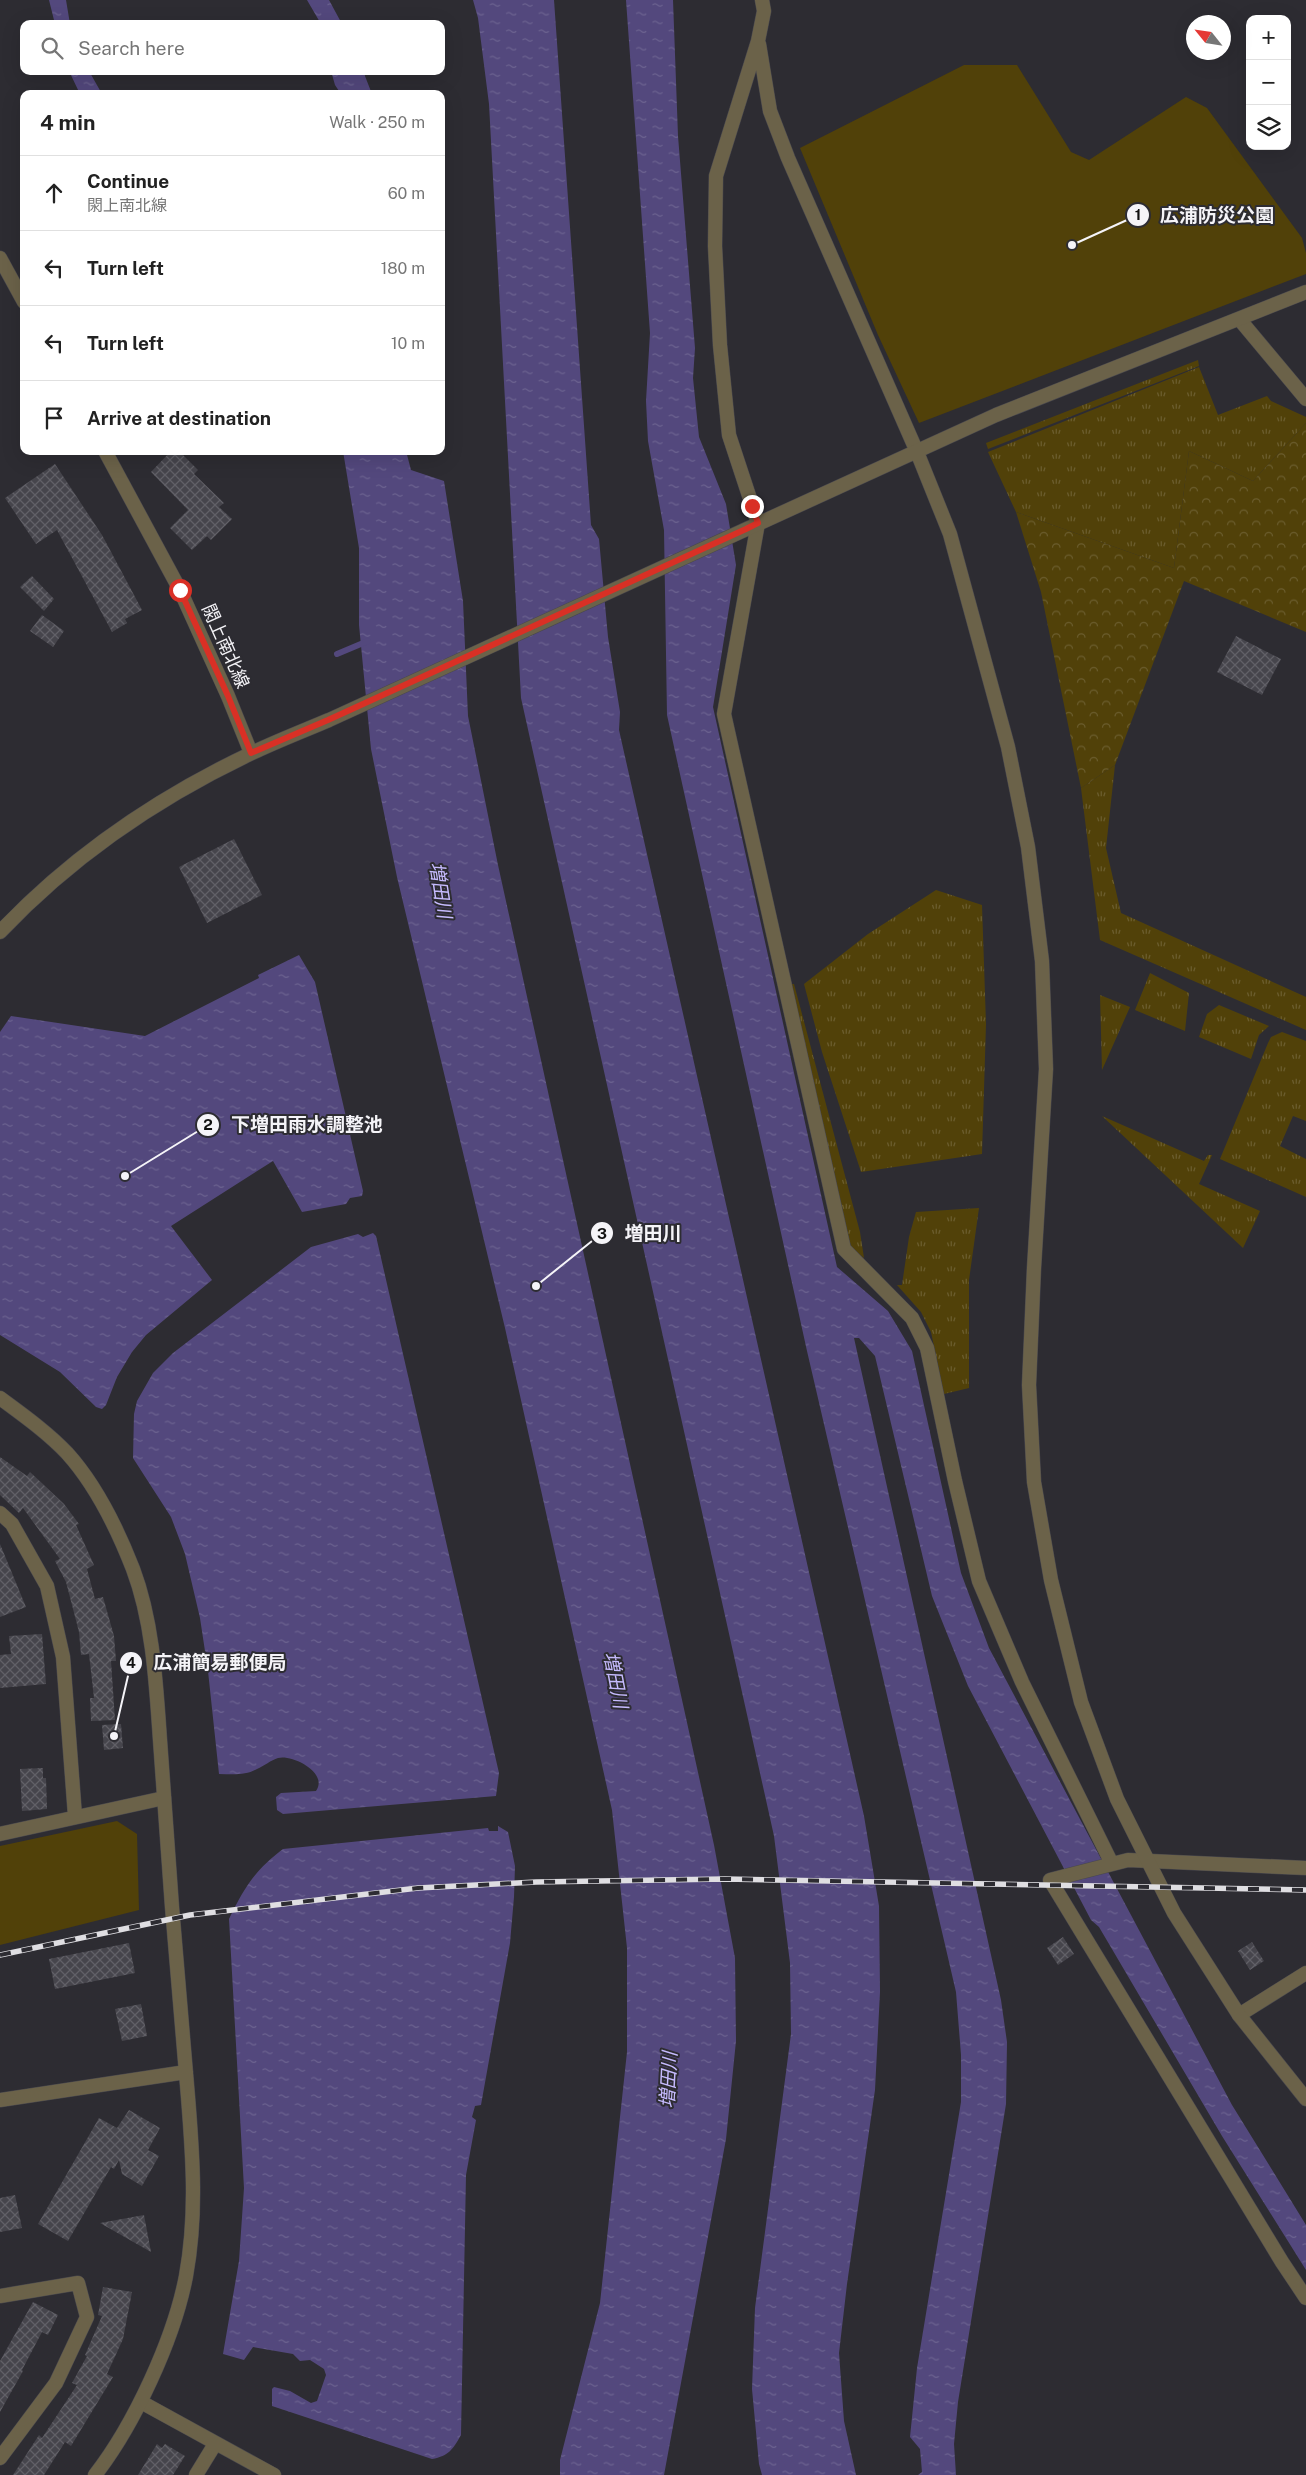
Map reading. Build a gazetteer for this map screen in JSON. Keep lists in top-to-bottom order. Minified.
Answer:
{"streets":{"street":["閖上南北線"]},"water":["増田川"],"places":["広浦防災公園","下増田雨水調整池","増田川","広浦簡易郵便局"],"north":"top left","page":{"map_buttons":["+","−"],"search":"Search here","heading":["4 min","Walk · 250 m"],"list":[["Continue","閖上南北線","60 m"],["Turn left","180 m"],["Turn left","10 m"],"Arrive at destination"]}}
